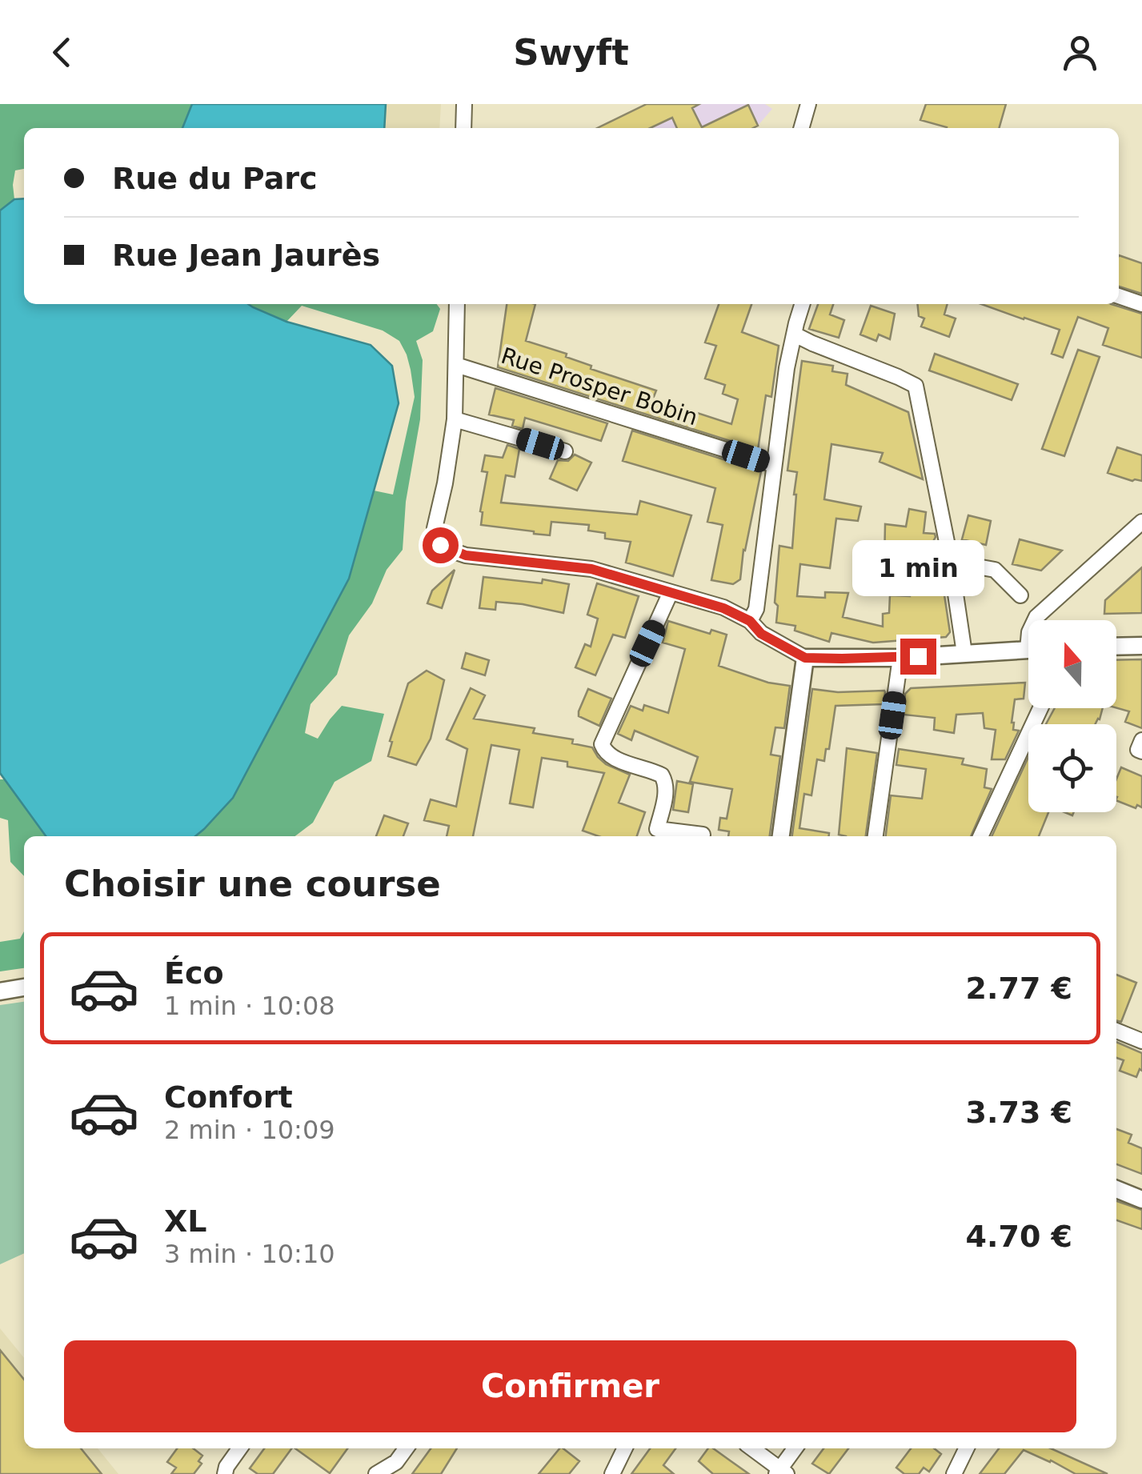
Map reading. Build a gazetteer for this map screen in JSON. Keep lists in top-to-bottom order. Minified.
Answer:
{"streets":{"street":["Rue Prosper Bobin"]},"north":"top","page":{"header":"Swyft","banner":["Rue du Parc","Rue Jean Jaurès"],"bubble":"1 min","heading":"Choisir une course","list":[{"name":"Éco","note":"1 min · 10:08","value":"2.77 €"},{"name":"Confort","note":"2 min · 10:09","value":"3.73 €"},{"name":"XL","note":"3 min · 10:10","value":"4.70 €"}],"buttons":"Confirmer"}}
